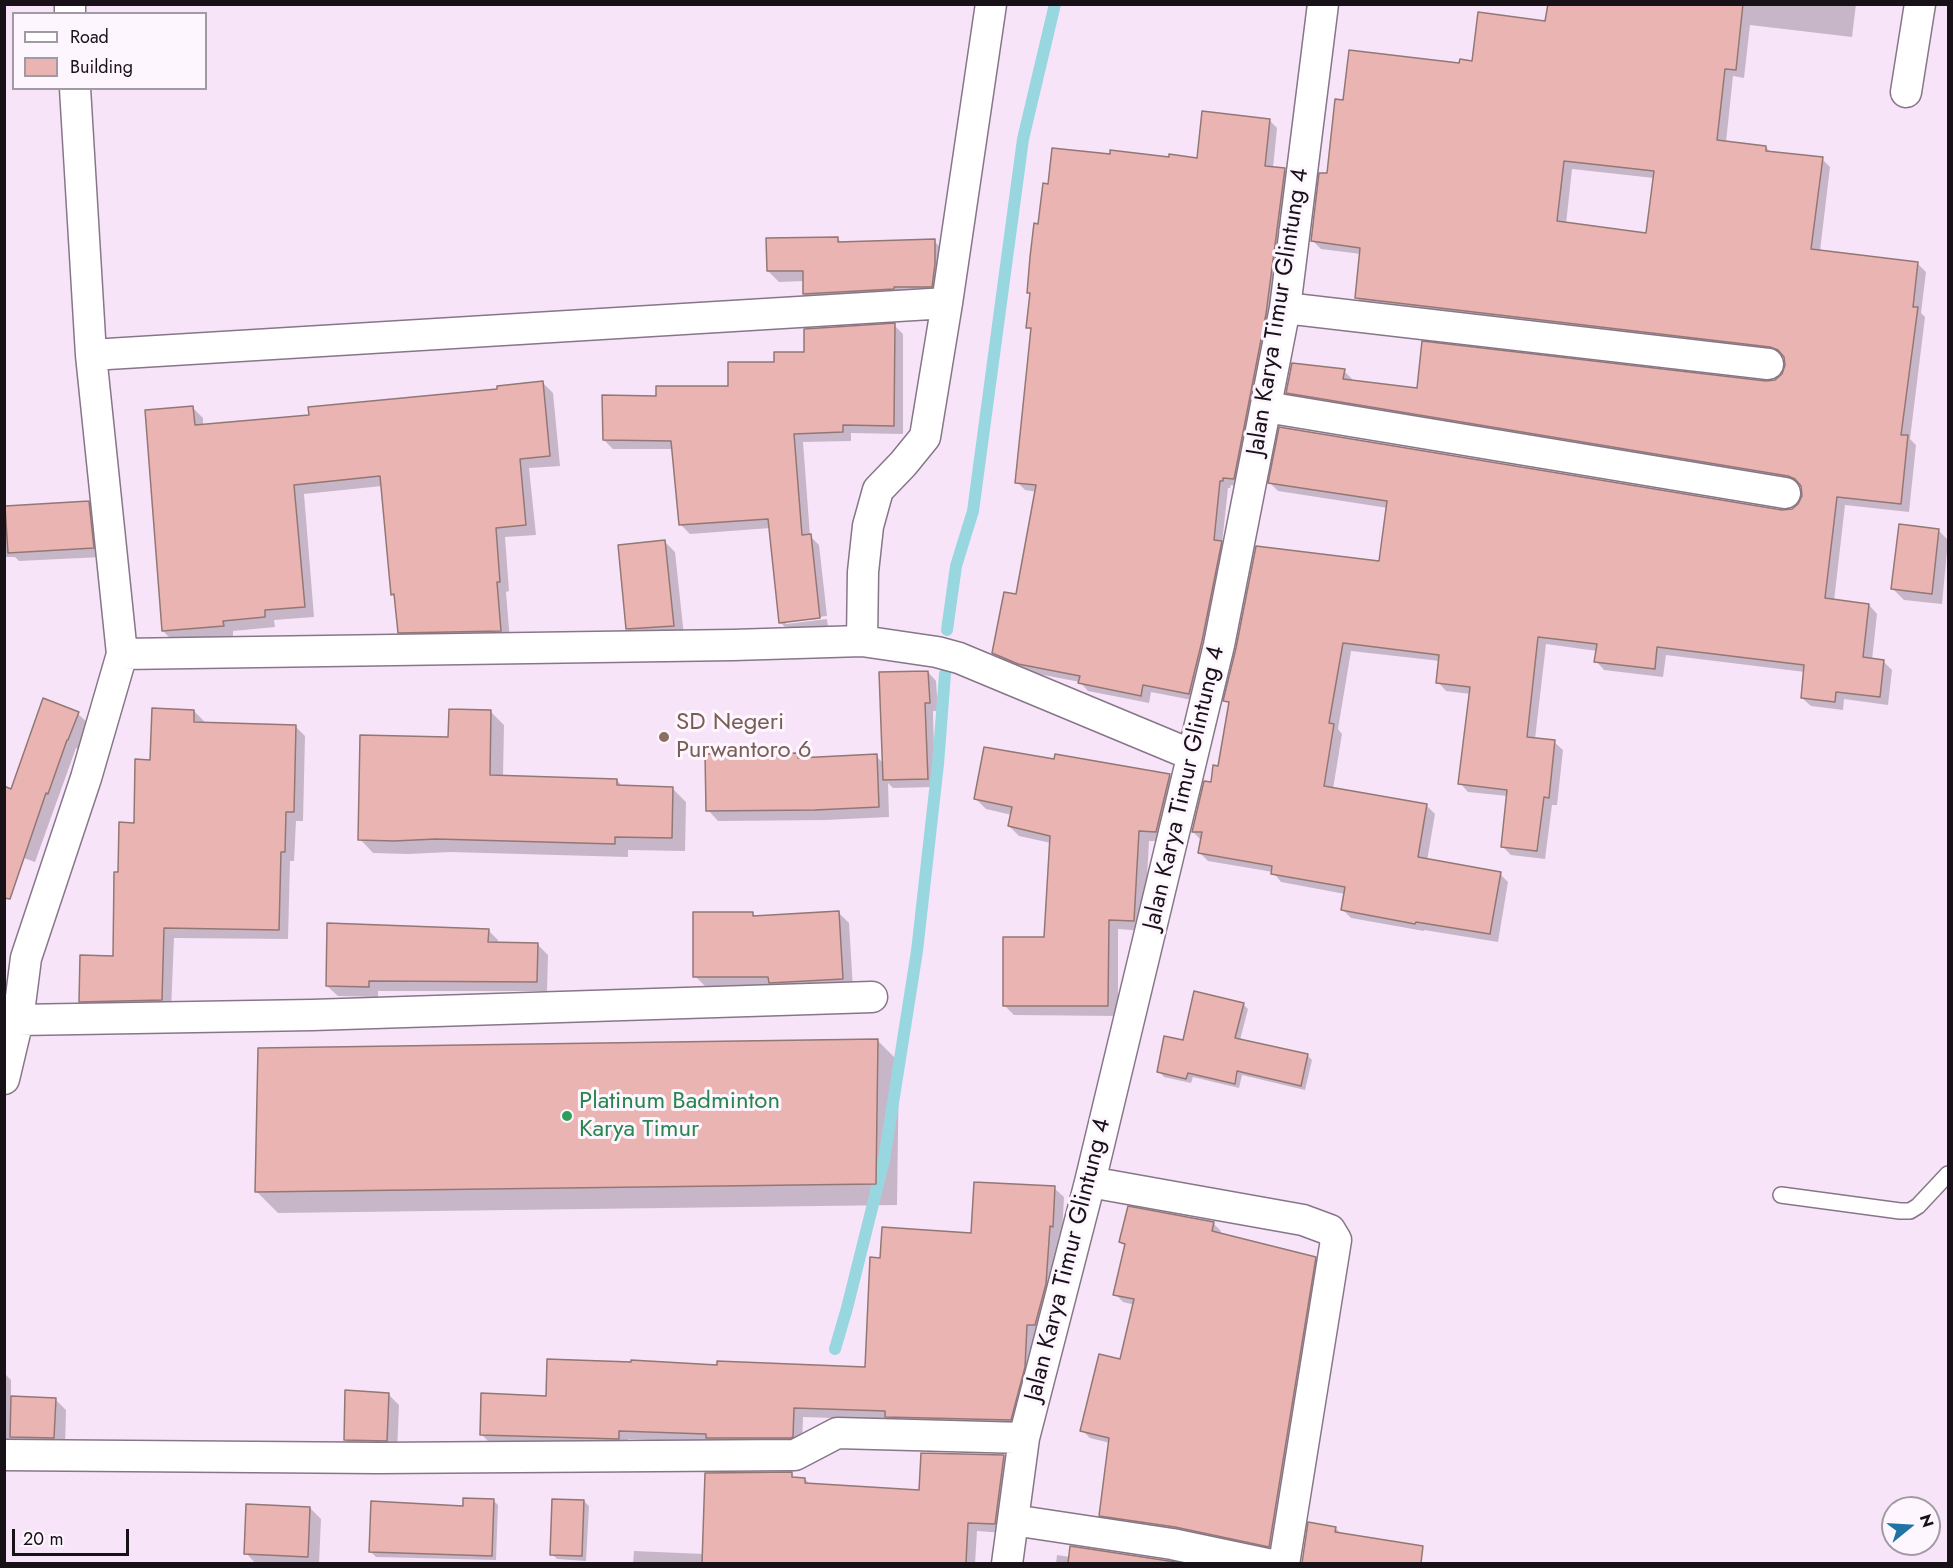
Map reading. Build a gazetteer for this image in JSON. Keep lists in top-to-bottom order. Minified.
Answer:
{"streets":{"street":["Jalan Karya Timur Glintung 4"]},"places":["SD Negeri Purwantoro 6","Platinum Badminton Karya Timur"],"legend":["Road","Building"],"scale_bar":"20 m","north":"right"}
